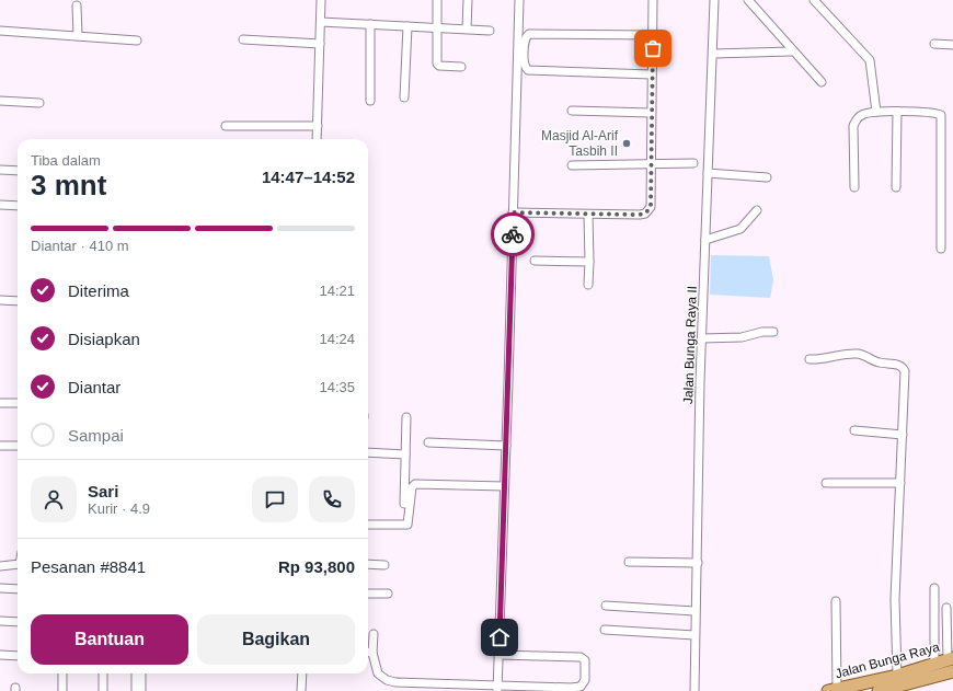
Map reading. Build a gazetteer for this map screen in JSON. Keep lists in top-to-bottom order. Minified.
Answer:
{"streets":{"main road":["Jalan Bunga Raya"],"street":["Jalan Bunga Raya II"]},"places":["Masjid Al-Arif Tasbih II"],"page":{"heading":["3 mnt","Tiba dalam","14:47–14:52"],"panel":["Sari","Kurir · 4.9","Pesanan #8841","Rp 93,800"],"bar":"Diantar · 410 m","list":[["Diterima","14:21"],["Disiapkan","14:24"],["Diantar","14:35"],"Sampai"],"buttons":["Bantuan","Bagikan"]}}
